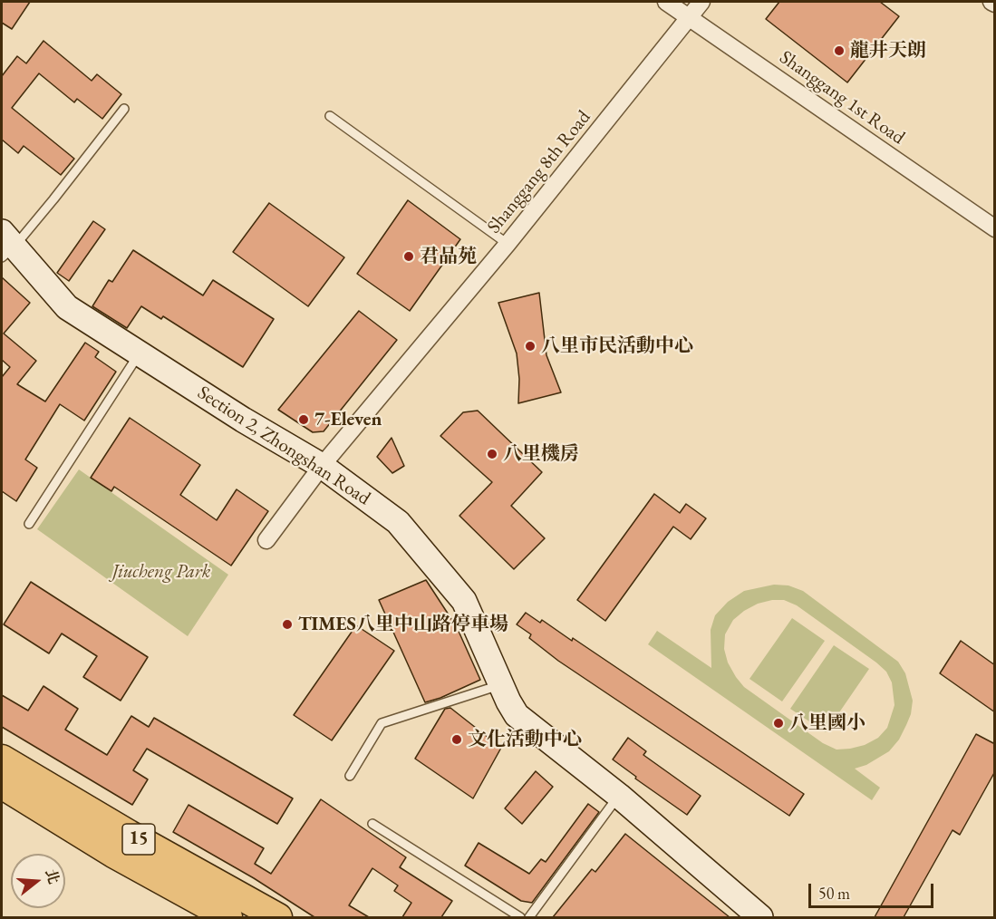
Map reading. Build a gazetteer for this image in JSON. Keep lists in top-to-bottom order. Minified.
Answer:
{"streets":{"main road":["Section 2, Zhongshan Road","15"],"street":["Shanggang 1st Road","Shanggang 8th Road"]},"crossings":[["Shanggang 1st Road","Shanggang 8th Road"],["Shanggang 8th Road","Section 2, Zhongshan Road"]],"parks":["Jiucheng Park"],"places":["龍井天朗","君品苑","八里市民活動中心","7-Eleven","八里機房","TIMES八里中山路停車場","八里國小","文化活動中心"],"scale_bar":"50 m","north":"right"}
